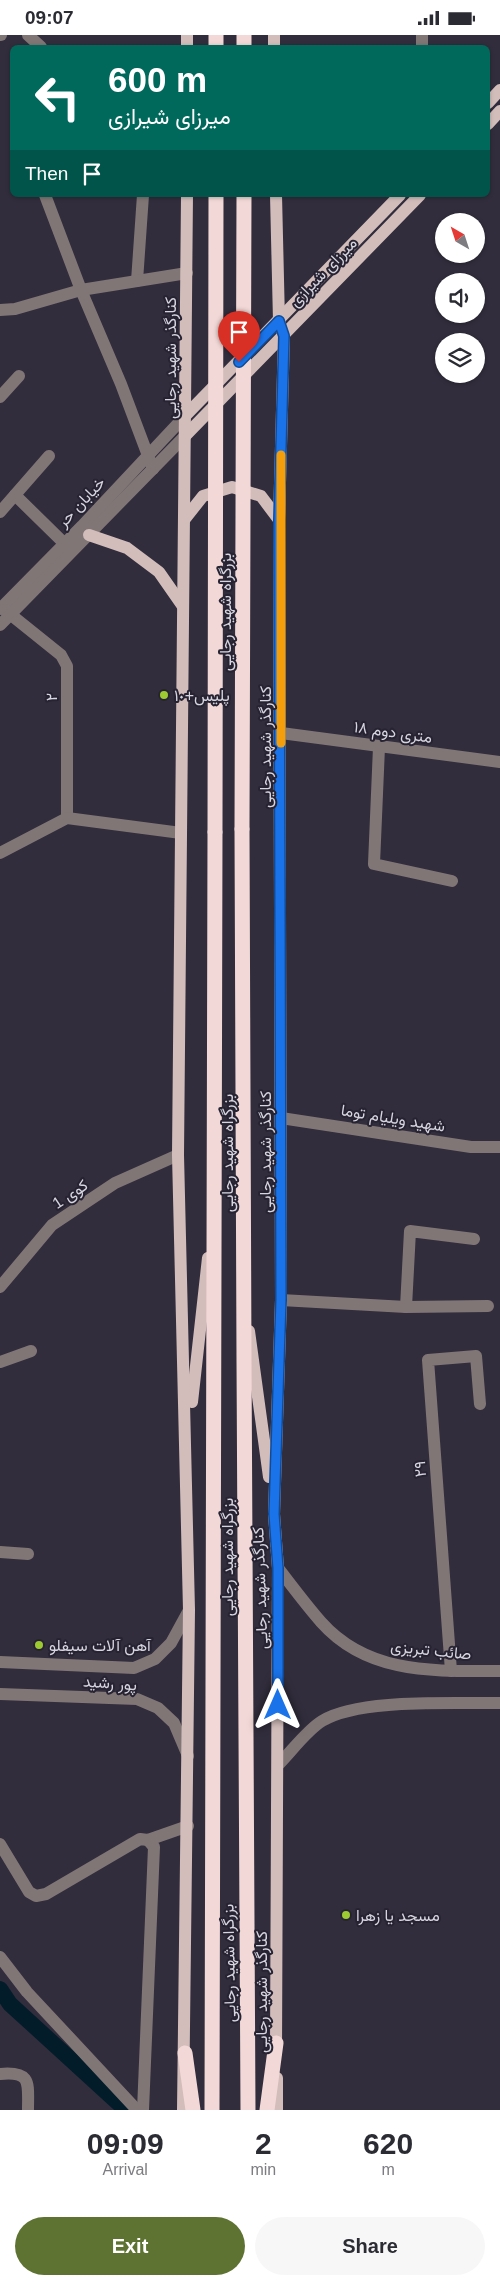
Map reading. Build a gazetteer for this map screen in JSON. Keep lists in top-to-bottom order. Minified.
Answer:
{"streets":{"highway":["بزرگراه شهید رجایی"],"main road":["میرزای شیرازی","کنارگذر شهید رجایی"],"street":["خیابان حر","۲","۱۸ متری دوم","شهید ویلیام توما","کوی 1","۲۹","صائب تبریزی","پور رشید"]},"crossings":[["میرزای شیرازی","کنارگذر شهید رجایی"],["میرزای شیرازی","خیابان حر"],["کنارگذر شهید رجایی","خیابان حر"],["کنارگذر شهید رجایی","۱۸ متری دوم"],["کنارگذر شهید رجایی","شهید ویلیام توما"],["کنارگذر شهید رجایی","کوی 1"],["کنارگذر شهید رجایی","صائب تبریزی"],["کنارگذر شهید رجایی","پور رشید"],["خیابان حر","۲"],["۲۹","صائب تبریزی"]],"places":["پلیس+١٠","آهن آلات سیفلو","مسجد یا زهرا"],"north":"top left","page":{"status":"09:07","turn":["600 m","میرزای شیرازی"],"then":"Then","eta":["09:09","Arrival","2","min","620","m"],"buttons":["Exit","Share"]}}
